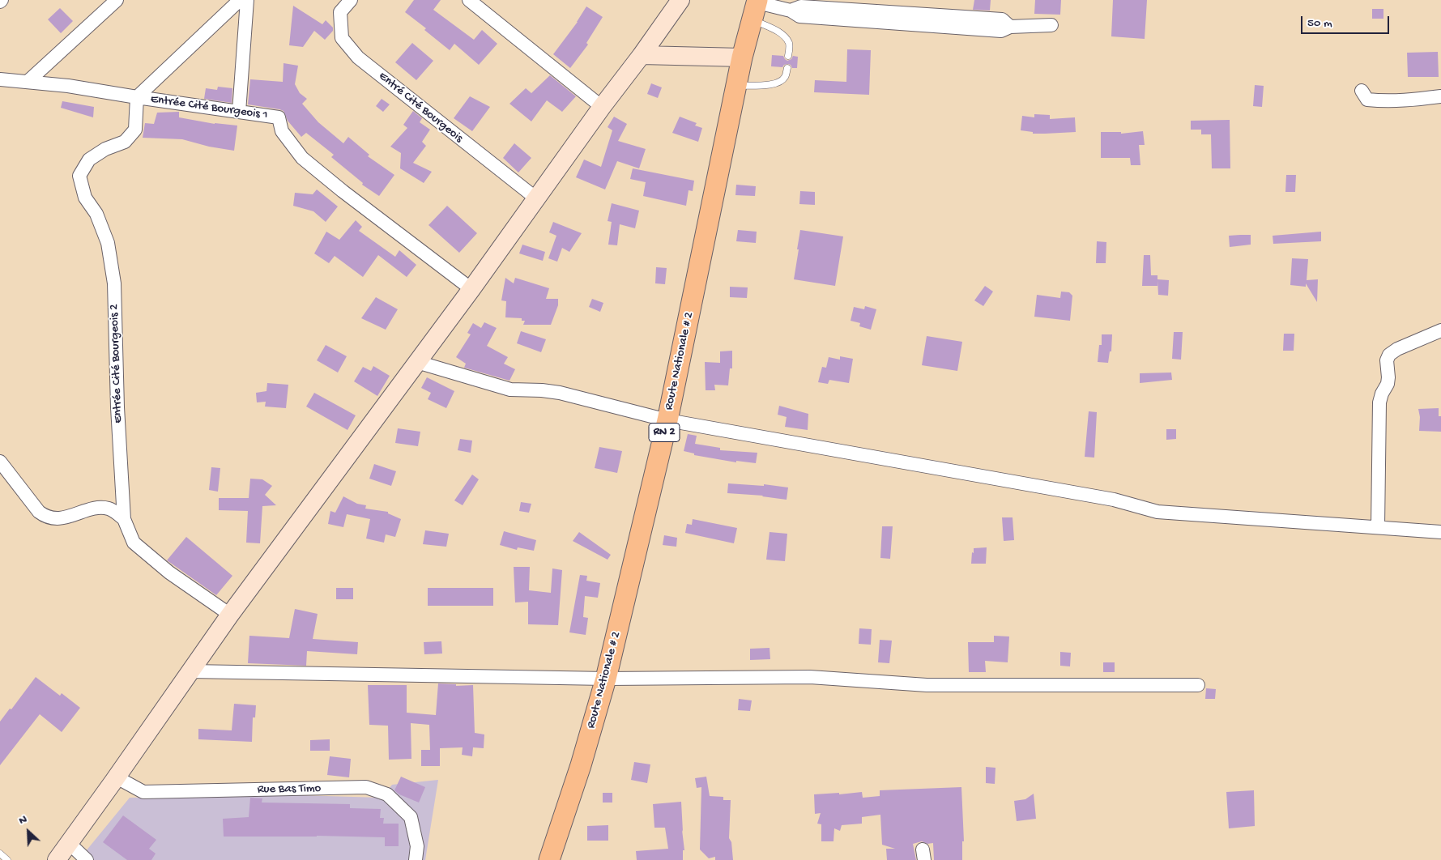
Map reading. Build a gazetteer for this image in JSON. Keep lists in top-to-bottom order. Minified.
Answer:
{"streets":{"main road":["Route Nationale # 2","RN 2"],"street":["Entrée Cité Bourgeois 1","Entré Cité Bourgeois","Entrée Cité Bourgeois 2","Rue Bas Timo"]},"crossings":[["Entrée Cité Bourgeois 1","Entrée Cité Bourgeois 2"]],"scale_bar":"50 m","north":"top left"}
